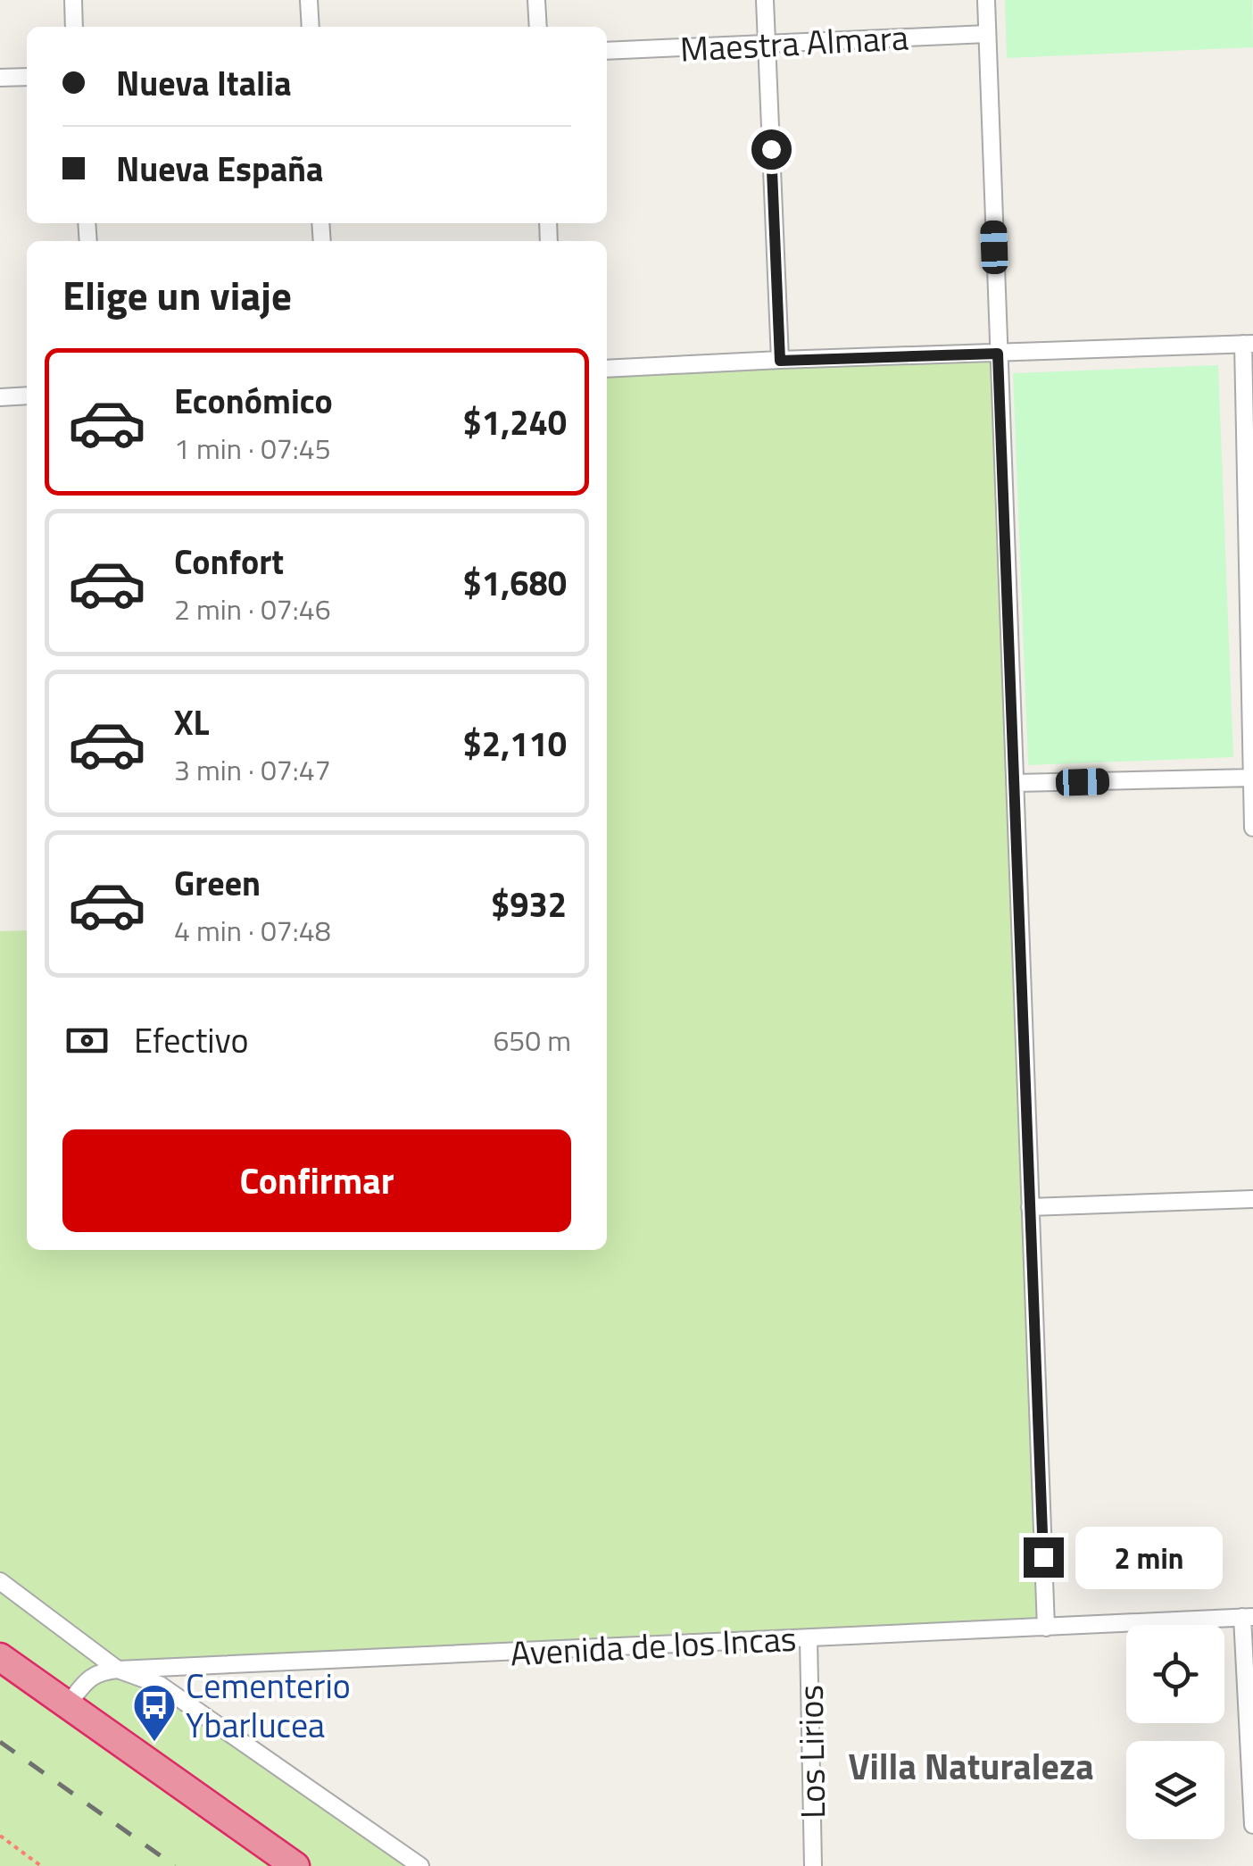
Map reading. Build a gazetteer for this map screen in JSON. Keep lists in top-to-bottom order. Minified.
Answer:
{"streets":{"street":["Maestra Almara","Avenida de los Incas","Los Lirios"]},"crossings":[["Avenida de los Incas","Los Lirios"]],"districts":["Villa Naturaleza"],"places":{"bus stop":["Cementerio Ybarlucea"]},"page":{"banner":["Nueva Italia","Nueva España"],"heading":"Elige un viaje","list":[{"name":"Económico","note":"1 min · 07:45","value":"$1,240"},{"name":"Confort","note":"2 min · 07:46","value":"$1,680"},{"name":"XL","note":"3 min · 07:47","value":"$2,110"},{"name":"Green","note":"4 min · 07:48","value":"$932"}],"pay":["Efectivo","650 m"],"buttons":"Confirmar","bubble":"2 min"}}
